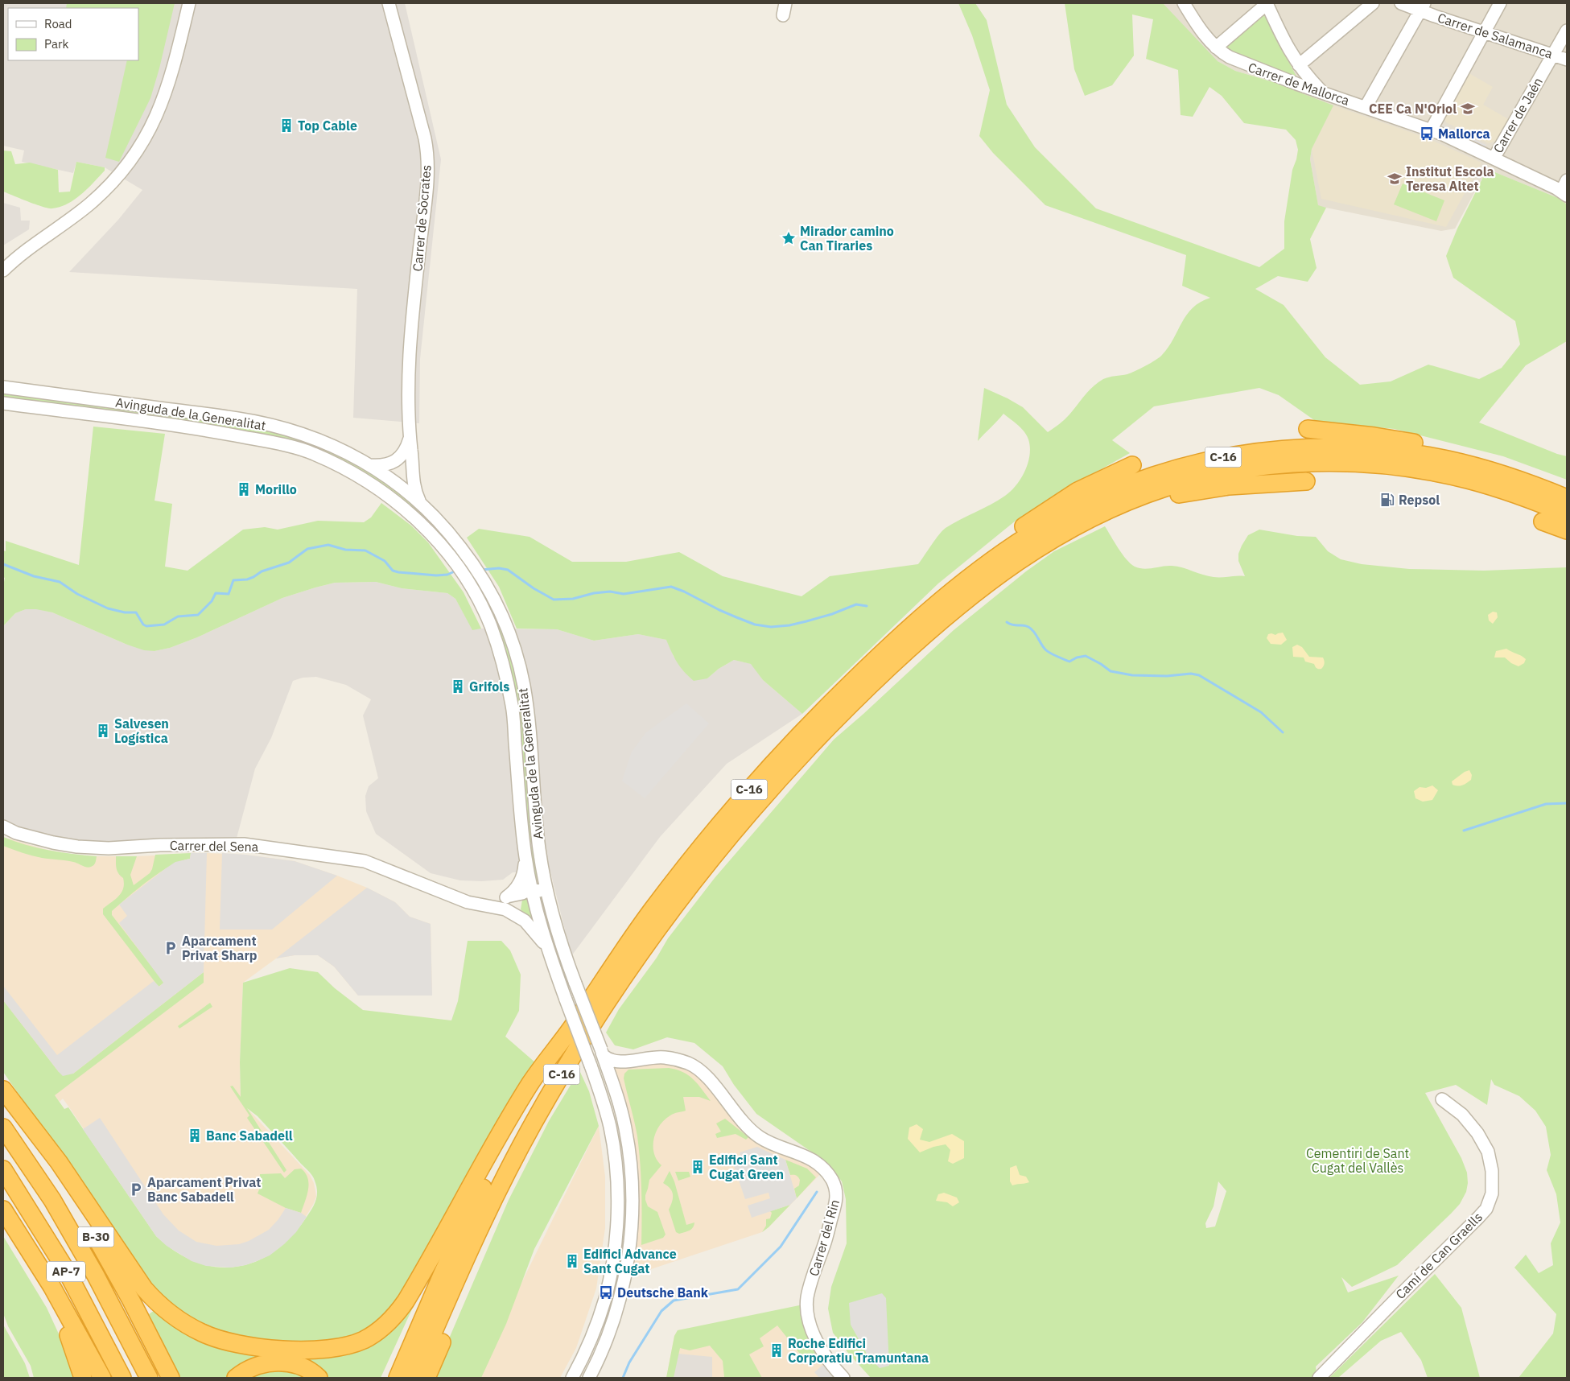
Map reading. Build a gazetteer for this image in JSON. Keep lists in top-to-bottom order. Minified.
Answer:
{"streets":{"highway":["C-16","B-30","AP-7"],"street":["Carrer de Salamanca","Carrer de Mallorca","Carrer de Jaén","Carrer de Sòcrates","Avinguda de la Generalitat","Carrer del Sena","Carrer del Rin","Camí de Can Graells"]},"crossings":[["Carrer de Salamanca","Carrer de Jaén"],["Carrer de Mallorca","Carrer de Jaén"],["Carrer de Sòcrates","Avinguda de la Generalitat"],["Avinguda de la Generalitat","Carrer del Sena"],["Avinguda de la Generalitat","Carrer del Rin"]],"parks":["Cementiri de Sant Cugat del Vallès"],"places":{"school or university":["CEE Ca N'Oriol","Institut Escola Teresa Altet"],"building":["Top Cable","Morillo","Grifols","Salvesen Logística","Banc Sabadell","Edifici Sant Cugat Green","Edifici Advance Sant Cugat","Roche Edifici Corporatiu Tramuntana"],"bus stop":["Mallorca","Deutsche Bank"],"place":["Mirador camino Can Tiraries"],"fuel station":["Repsol"],"parking":["Aparcament Privat Sharp","Aparcament Privat Banc Sabadell"]},"legend":["Road","Park"]}
